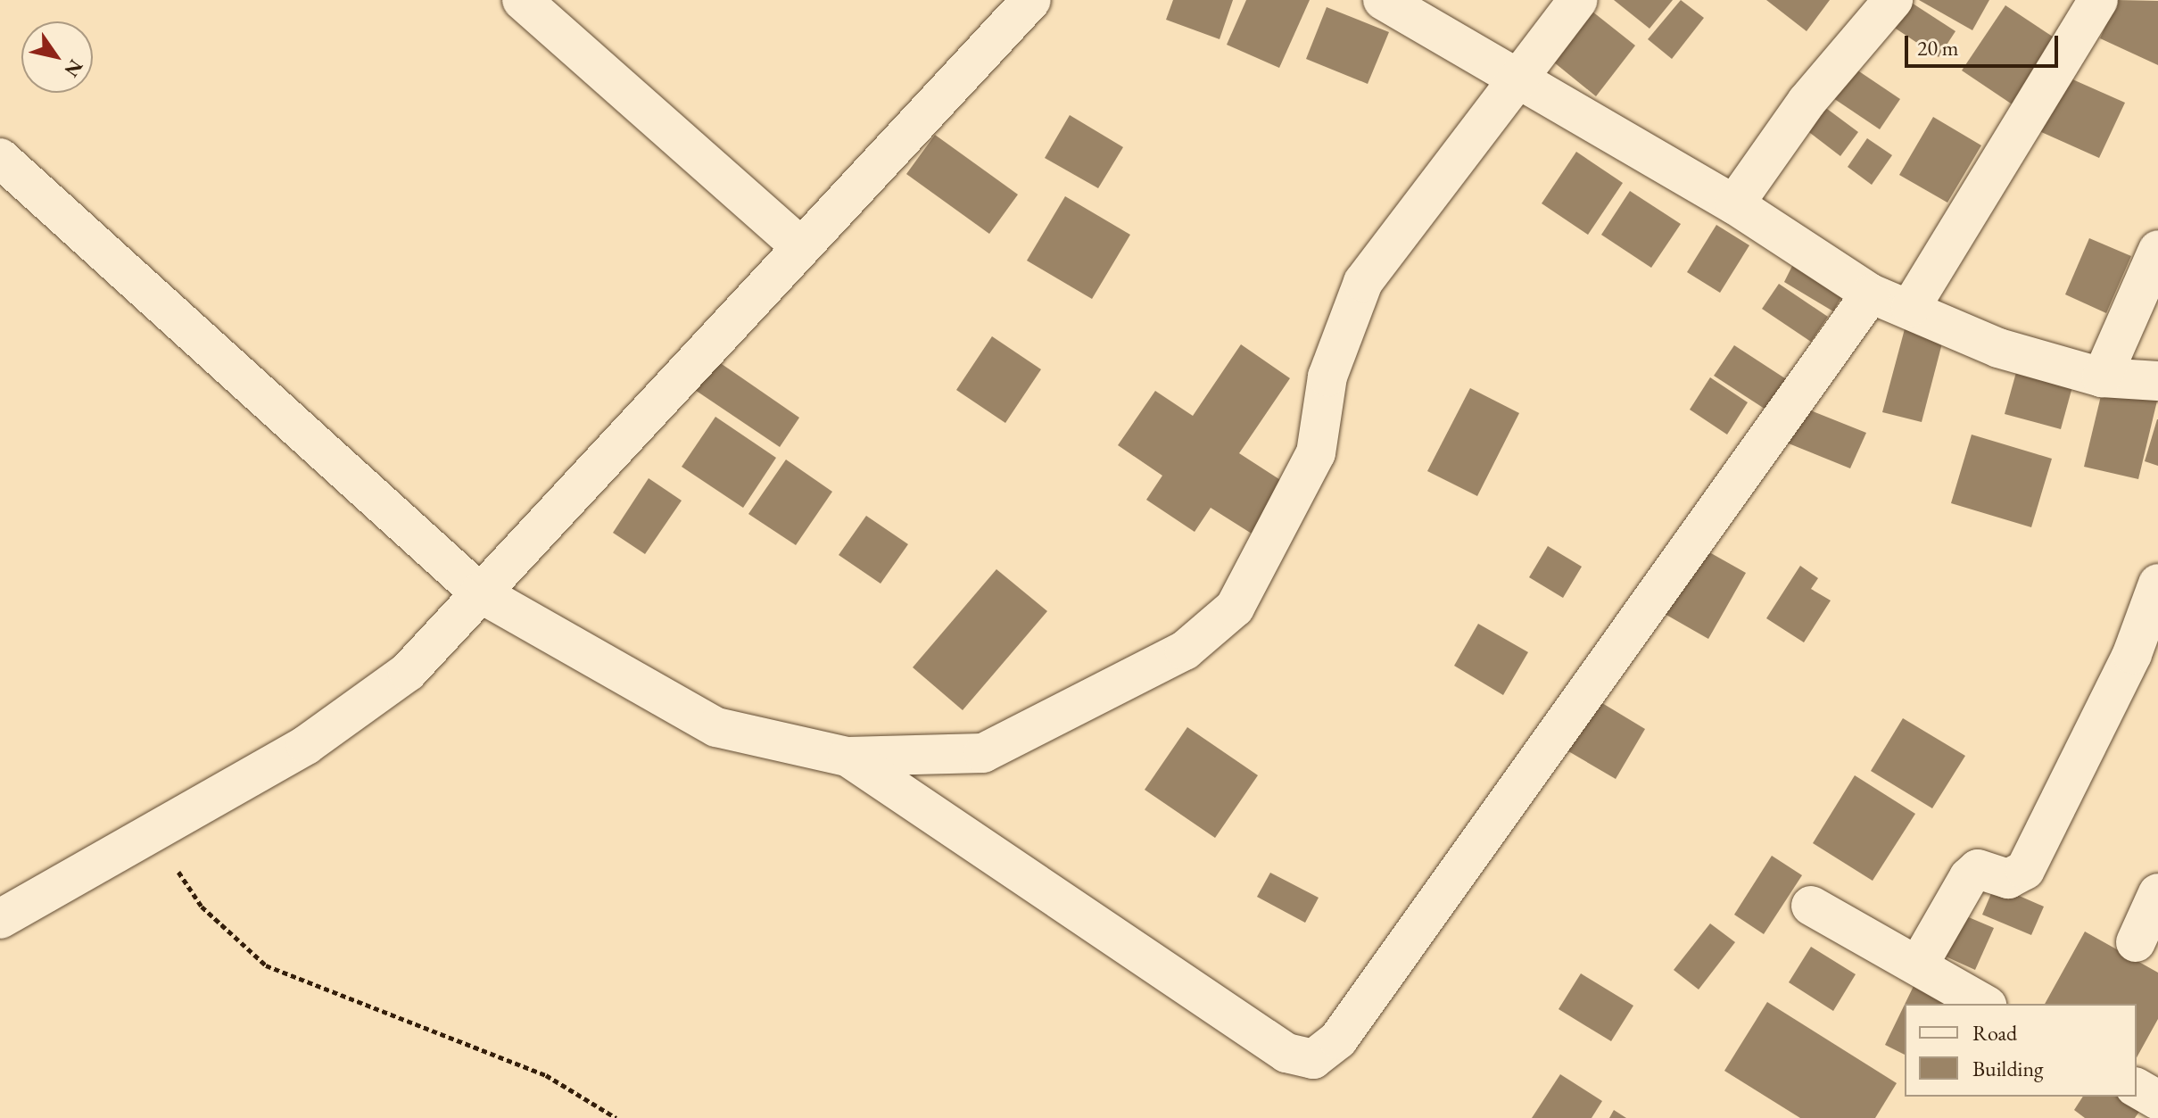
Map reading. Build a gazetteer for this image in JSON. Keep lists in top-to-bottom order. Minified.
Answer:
{"legend":["Road","Building"],"scale_bar":"20 m","north":"bottom right"}
